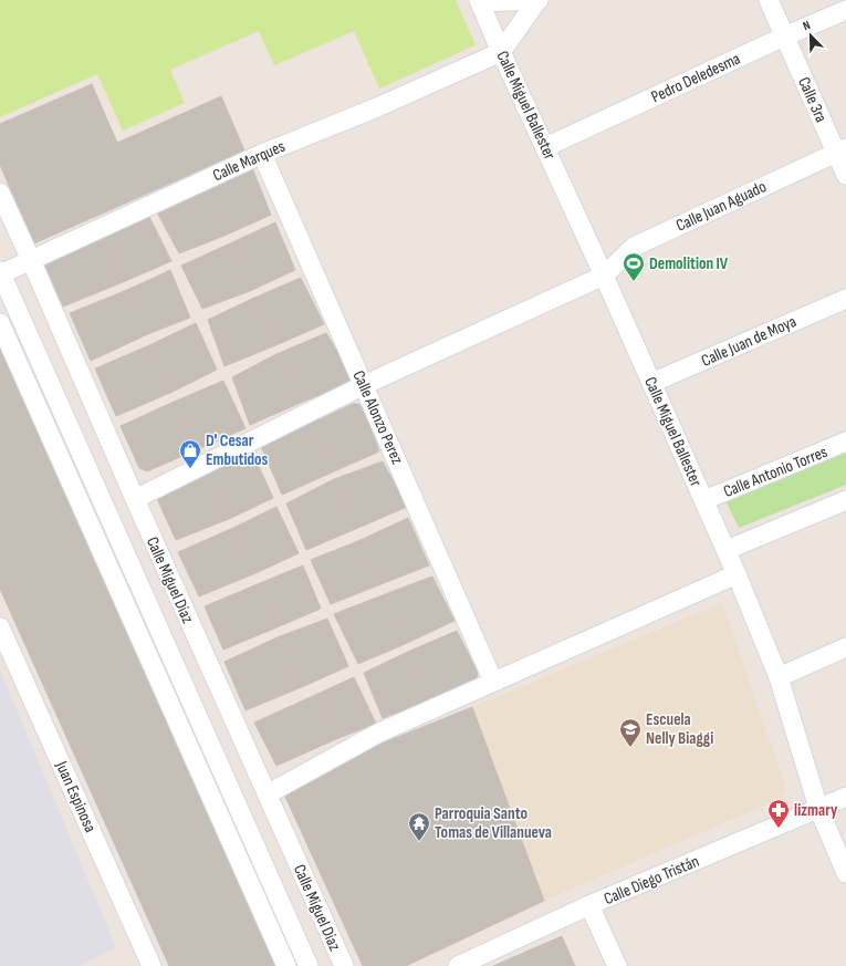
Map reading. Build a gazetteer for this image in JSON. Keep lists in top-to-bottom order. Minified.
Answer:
{"streets":{"street":["Pedro Deledesma","Calle 3ra","Calle Miguel Ballester","Calle Marques","Calle Juan Aguado","Calle Juan de Moya","Calle Alonzo Perez","Calle Antonio Torres","Calle Miguel Díaz","Juan Espinosa","Calle Diego Tristán"]},"crossings":[["Pedro Deledesma","Calle 3ra"],["Pedro Deledesma","Calle Miguel Ballester"],["Calle 3ra","Calle Juan Aguado"],["Calle Miguel Ballester","Calle Marques"],["Calle Miguel Ballester","Calle Juan Aguado"],["Calle Miguel Ballester","Calle Juan de Moya"],["Calle Miguel Ballester","Calle Antonio Torres"],["Calle Miguel Ballester","Calle Diego Tristán"],["Calle Marques","Calle Alonzo Perez"],["Calle Marques","Calle Miguel Díaz"],["Calle Juan Aguado","Calle Alonzo Perez"],["Calle Juan Aguado","Calle Miguel Díaz"]],"places":{"sports":["Demolition IV"],"shop":["D' Cesar Embutidos"],"school or university":["Escuela Nelly Biaggi"],"pharmacy":["lizmary"],"temple":["Parroquia Santo Tomas de Villanueva"]},"north":"top left"}
